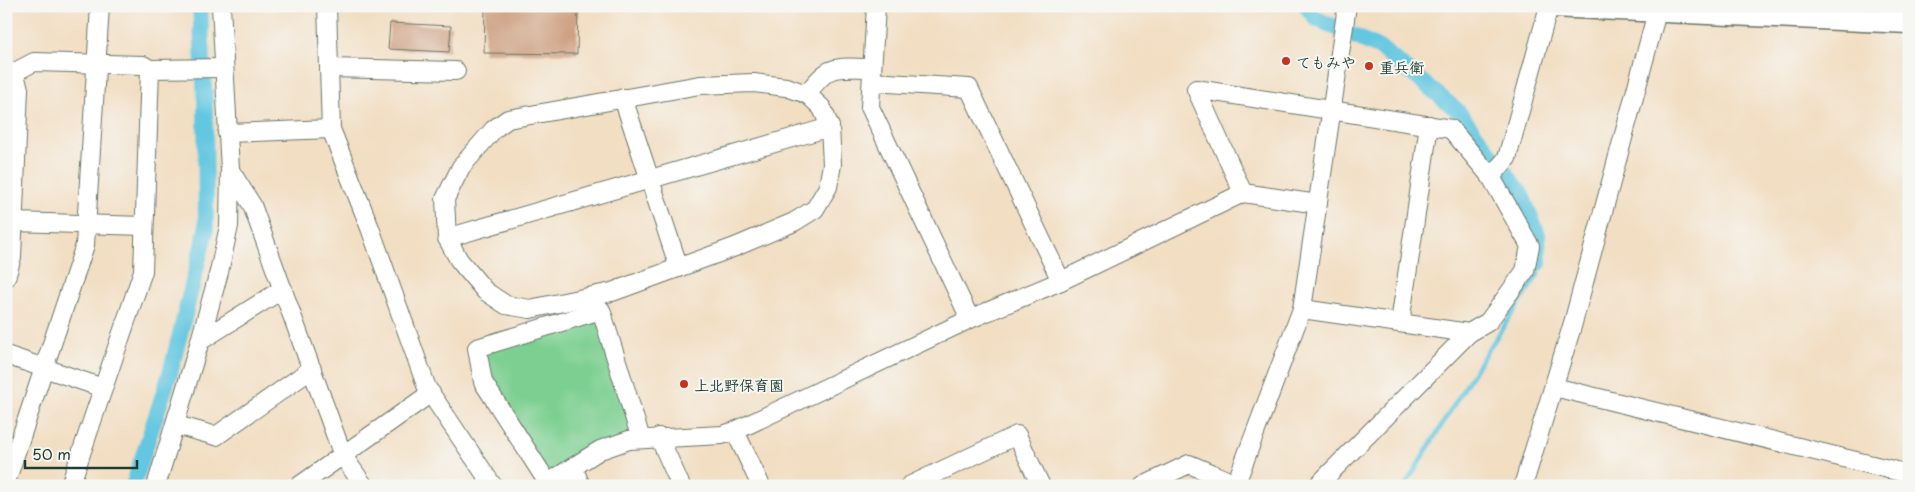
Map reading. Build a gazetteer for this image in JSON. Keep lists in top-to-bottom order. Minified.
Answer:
{"places":["てもみや","重兵衛","上北野保育園"],"scale_bar":"50 m"}
